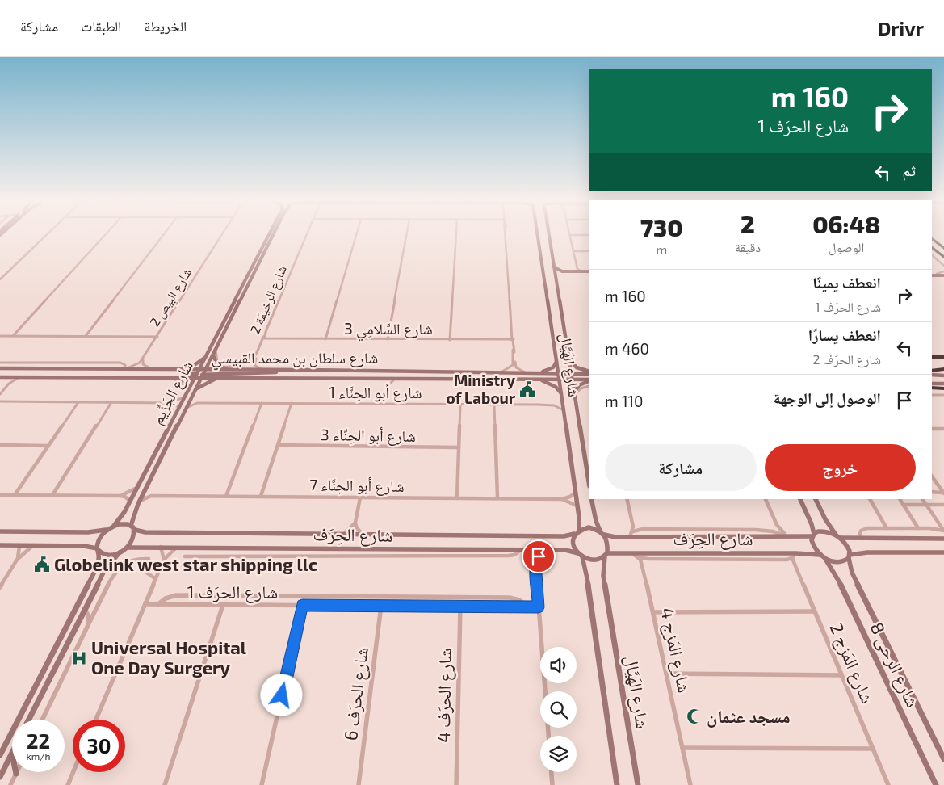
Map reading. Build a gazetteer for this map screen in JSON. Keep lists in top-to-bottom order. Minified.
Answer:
{"streets":{"street":["شارع البِيص 2","شارع الرخيمَة 2","شارع السَّلامِي 3","شارع سلطان بن محمد القبيسي","شارع الهَيَّال","شارع الجَزِّيم","شارع أبو الحِنَّاء 1","شارع أبو الحِنَّاء 3","شارع أبو الحِنَّاء 7","شارع الحِرَف","شارع الحرَف 1","شارع المَزج 4","شارع المَزج 2","شارع الرحى 8","شارع الحرَف 6","شارع الحرَف 4"]},"crossings":[["شارع الرخيمَة 2","شارع السَّلامِي 3"],["شارع الرخيمَة 2","شارع سلطان بن محمد القبيسي"],["شارع الرخيمَة 2","شارع الجَزِّيم"],["شارع سلطان بن محمد القبيسي","شارع الهَيَّال"],["شارع سلطان بن محمد القبيسي","شارع الجَزِّيم"],["شارع الهَيَّال","شارع أبو الحِنَّاء 1"],["شارع الهَيَّال","شارع أبو الحِنَّاء 7"],["شارع الهَيَّال","شارع الحِرَف"],["شارع الجَزِّيم","شارع أبو الحِنَّاء 1"],["شارع الجَزِّيم","شارع الحِرَف"],["شارع الحِرَف","شارع الرحى 8"],["شارع الحرَف 1","شارع الحرَف 6"],["شارع الحرَف 1","شارع الحرَف 4"]],"places":{"public building":["Ministry of Labour","Globelink west star shipping llc"],"hospital":["Universal Hospital One Day Surgery"],"mosque":["مسجد عثمان"]},"page":{"header":"Drivr","nav":["الخريطة","الطبقات","مشاركة"],"turn":["160 m","شارع الحرَف 1"],"then":"ثم","eta":["06:48","الوصول","2","دقيقة","730","m"],"list":[{"name":"انعطف يمينًا","note":"شارع الحرَف 1","value":"160 m"},{"name":"انعطف يسارًا","note":"شارع الحرَف 2","value":"460 m"},{"name":"الوصول إلى الوجهة","value":"110 m"}],"buttons":["خروج","مشاركة"],"speed":"22 km/h","limit":"30"}}
